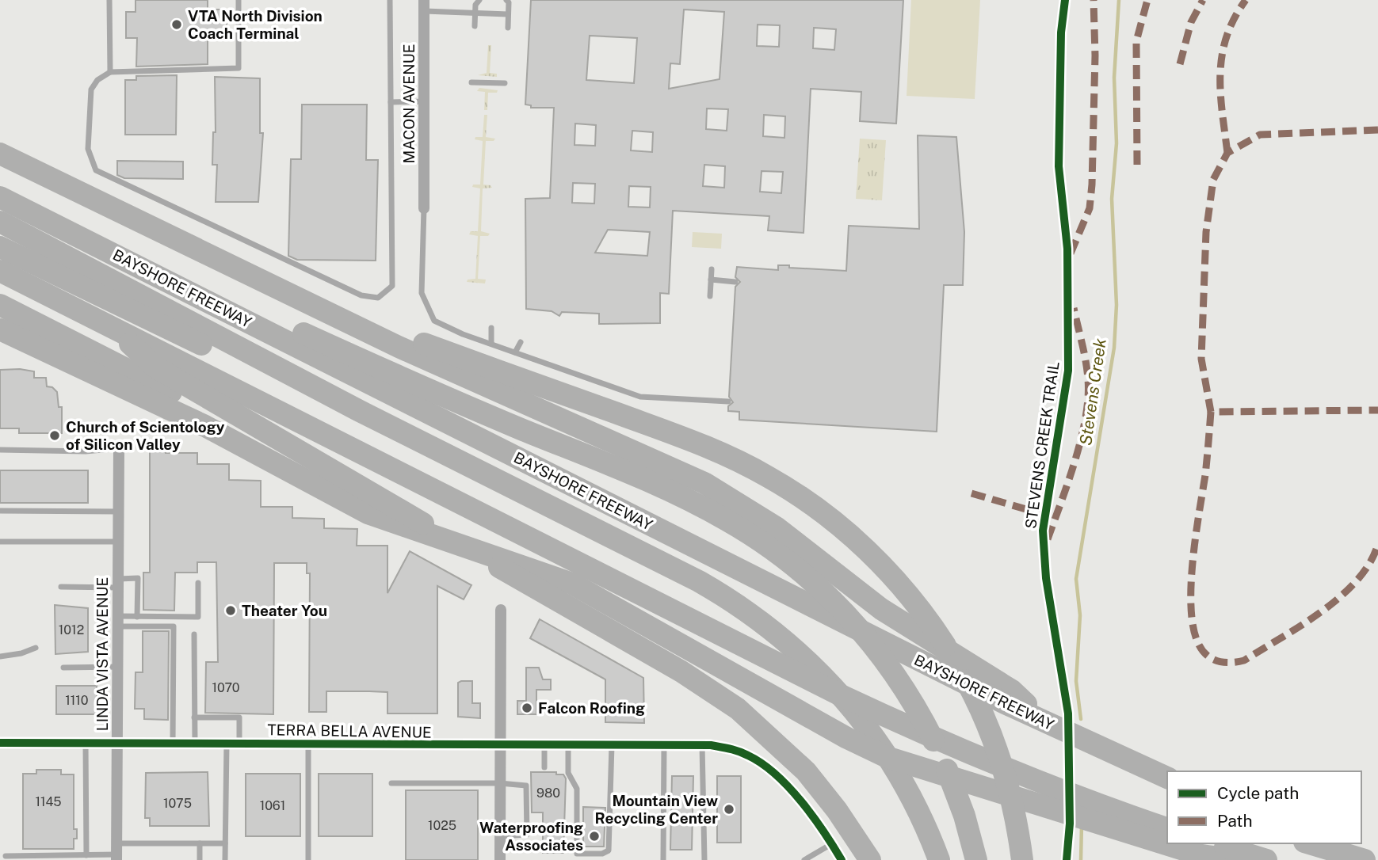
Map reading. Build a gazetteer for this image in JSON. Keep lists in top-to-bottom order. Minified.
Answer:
{"streets":{"highway":["BAYSHORE FREEWAY"],"street":["MACON AVENUE","LINDA VISTA AVENUE","TERRA BELLA AVENUE"],"cycle path":["STEVENS CREEK TRAIL"]},"crossings":[["LINDA VISTA AVENUE","TERRA BELLA AVENUE"]],"water":["Stevens Creek"],"places":["VTA North Division Coach Terminal","Church of Scientology of Silicon Valley","Theater You","Falcon Roofing","Mountain View Recycling Center","Waterproofing Associates"],"house_numbers":["1012","1070","1110","980","1145","1075","1061","1025"],"legend":["Cycle path","Path"]}
